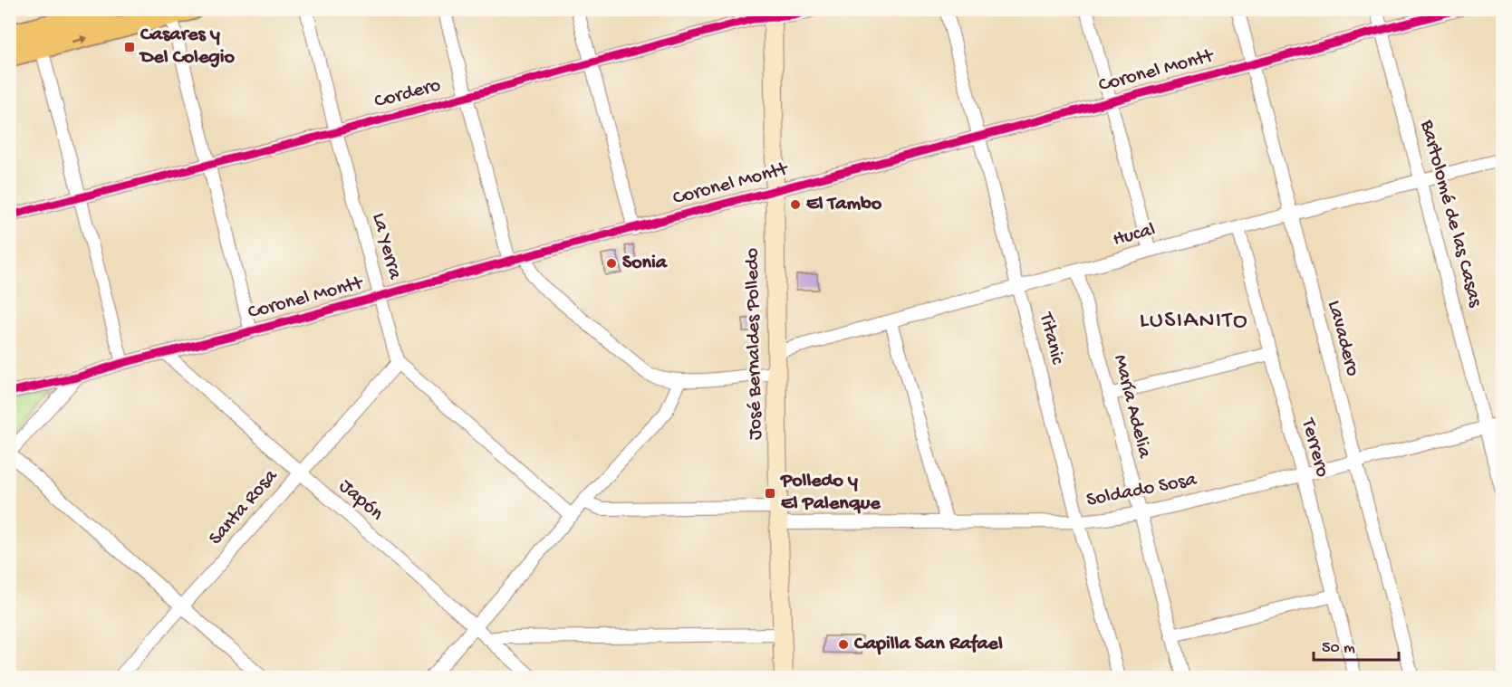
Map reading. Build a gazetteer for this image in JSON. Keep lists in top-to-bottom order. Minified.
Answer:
{"streets":{"main road":["José Bernaldes Polledo"],"street":["Coronel Montt","Cordero","Bartolomé de las Casas","Hucal","La Yerra","Titanic","Lavadero","María Adelia","Terrero","Soldado Sosa","Japón","Santa Rosa"]},"crossings":[["Coronel Montt","Bartolomé de las Casas"],["Coronel Montt","La Yerra"],["Coronel Montt","Titanic"],["Coronel Montt","Lavadero"],["Coronel Montt","José Bernaldes Polledo"],["Coronel Montt","Japón"],["Cordero","La Yerra"],["Cordero","José Bernaldes Polledo"],["Bartolomé de las Casas","Hucal"],["Bartolomé de las Casas","Soldado Sosa"],["Hucal","Titanic"],["Hucal","Lavadero"],["Hucal","José Bernaldes Polledo"],["Hucal","María Adelia"],["Hucal","Terrero"],["La Yerra","Santa Rosa"],["Titanic","Soldado Sosa"],["Lavadero","Soldado Sosa"],["José Bernaldes Polledo","Soldado Sosa"],["María Adelia","Soldado Sosa"],["Terrero","Soldado Sosa"],["Japón","Santa Rosa"]],"districts":["LUSIANITO"],"places":{"transit":["Casares y Del Colegio","Polledo y El Palenque"],"other":["El Tambo","Sonia","Capilla San Rafael"]},"scale_bar":"50 m"}
